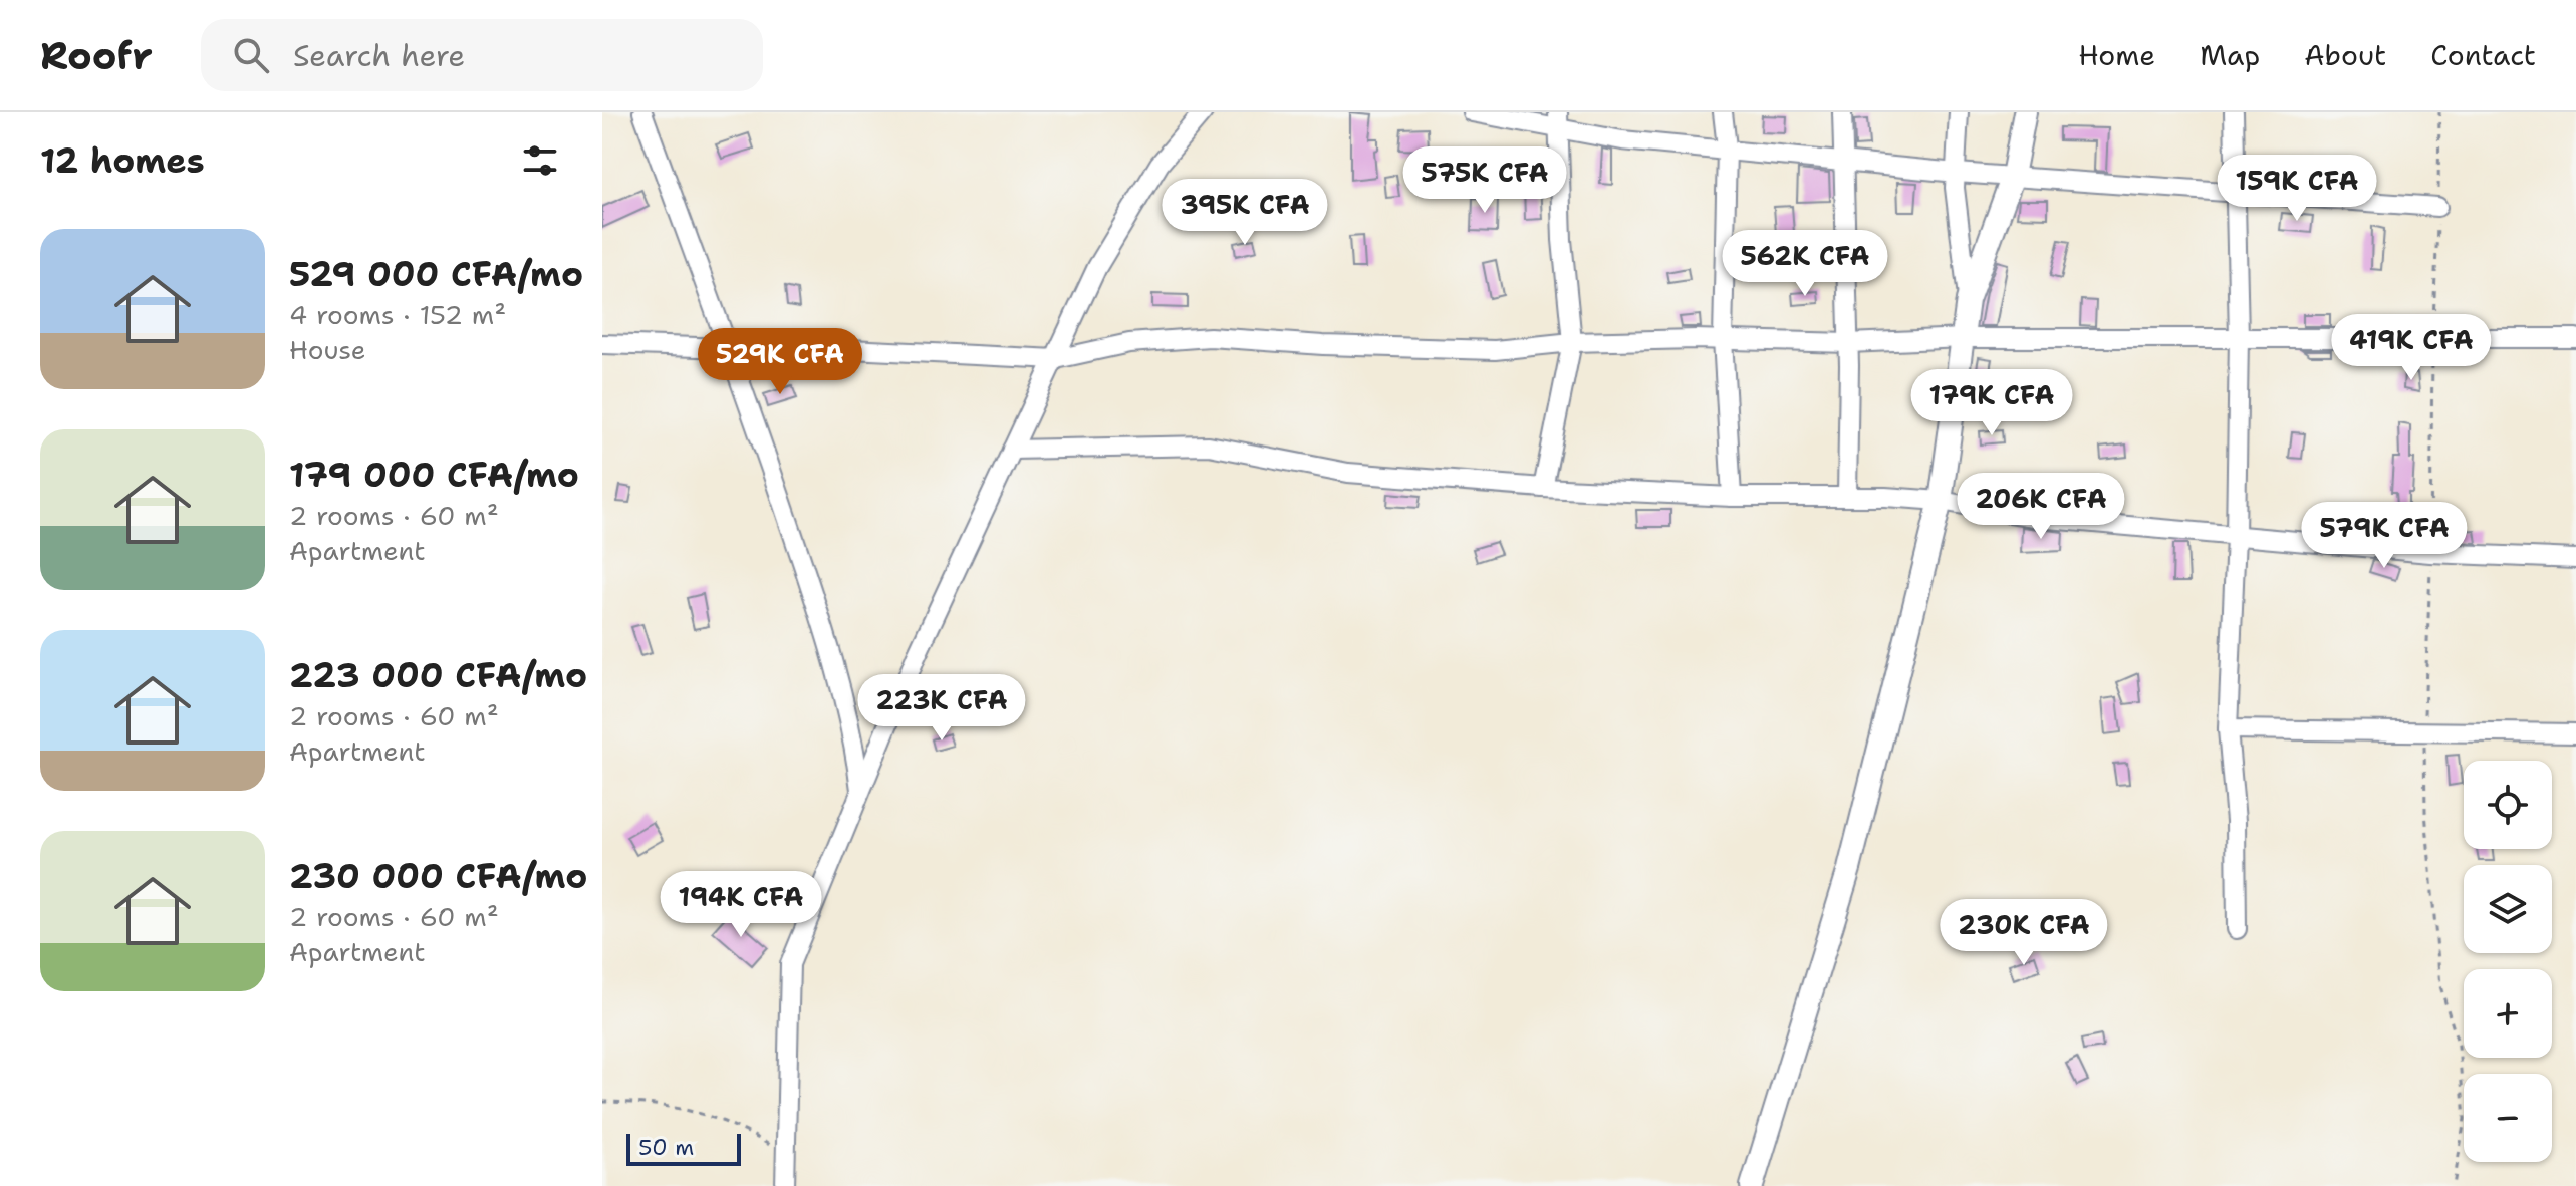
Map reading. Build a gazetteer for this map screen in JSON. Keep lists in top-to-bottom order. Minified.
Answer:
{"scale_bar":"50 m","page":{"header":"Roofr","search":"Search here","nav":["Home","Map","About","Contact"],"heading":"12 homes","price":["575K CFA","159K CFA","395K CFA","562K CFA","419K CFA","529K CFA","179K CFA","206K CFA","579K CFA","223K CFA","194K CFA","230K CFA"],"list":[{"name":"529 000 CFA/mo","note":"4 rooms · 152 m² · House"},{"name":"179 000 CFA/mo","note":"2 rooms · 60 m² · Apartment"},{"name":"223 000 CFA/mo","note":"2 rooms · 60 m² · Apartment"},{"name":"230 000 CFA/mo","note":"2 rooms · 60 m² · Apartment"}],"map_buttons":["+","−"],"scale":"50 m"}}
